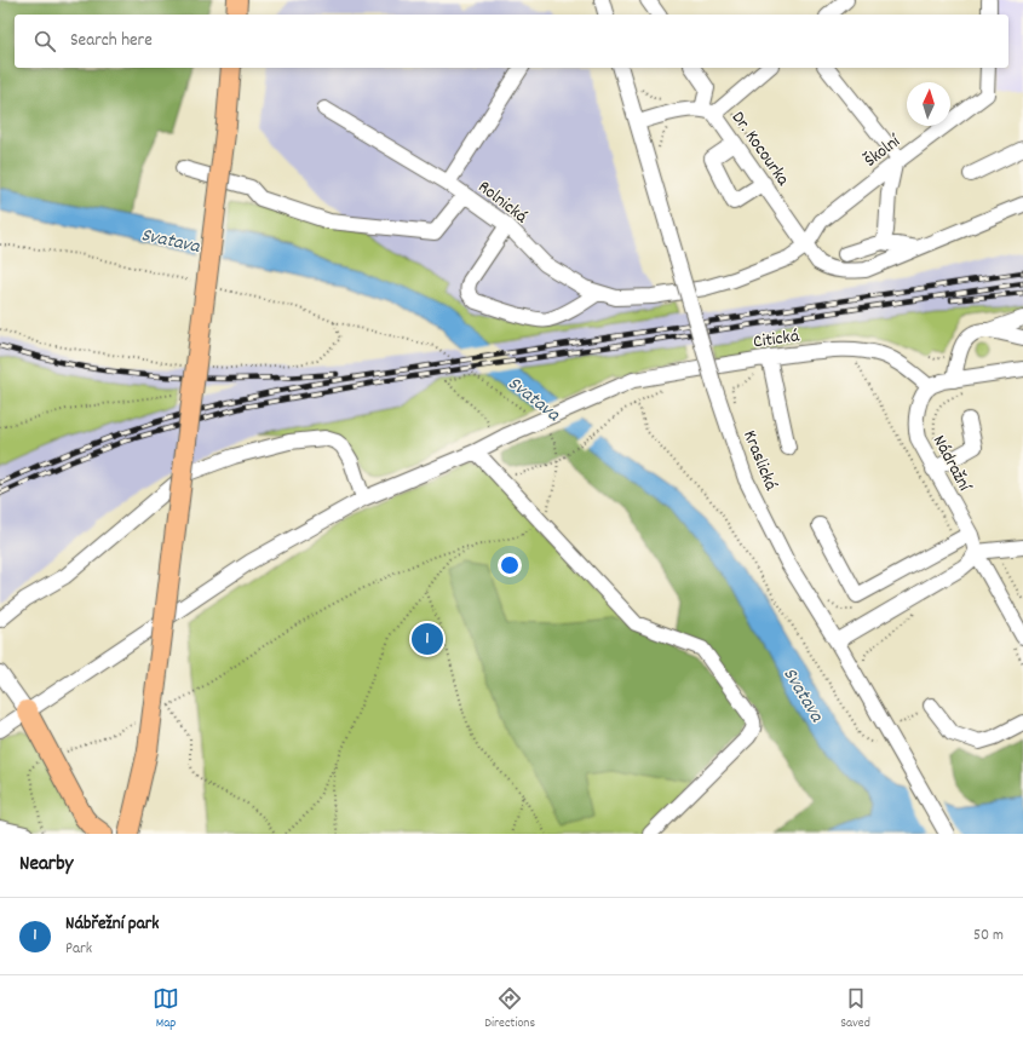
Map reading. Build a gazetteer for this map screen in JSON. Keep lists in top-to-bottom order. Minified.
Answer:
{"streets":{"street":["Dr. Kocourka","Školní","Rolnická","Citická","Kraslická","Nádražní"]},"crossings":[["Dr. Kocourka","Školní"],["Dr. Kocourka","Rolnická"],["Školní","Rolnická"],["Citická","Nádražní"]],"water":["Svatava"],"north":"top","page":{"search":"Search here","pins":"1","heading":"Nearby","list":[{"mark":"1","name":"Nábřežní park","note":"Park","value":"50 m"}],"nav":["Map","Directions","Saved"]}}
